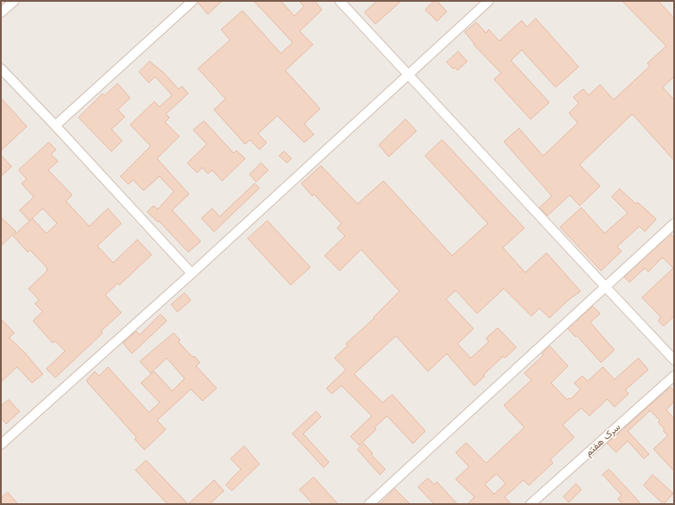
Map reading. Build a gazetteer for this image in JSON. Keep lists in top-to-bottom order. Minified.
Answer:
{"streets":{"street":["سرک هفتم"]}}
